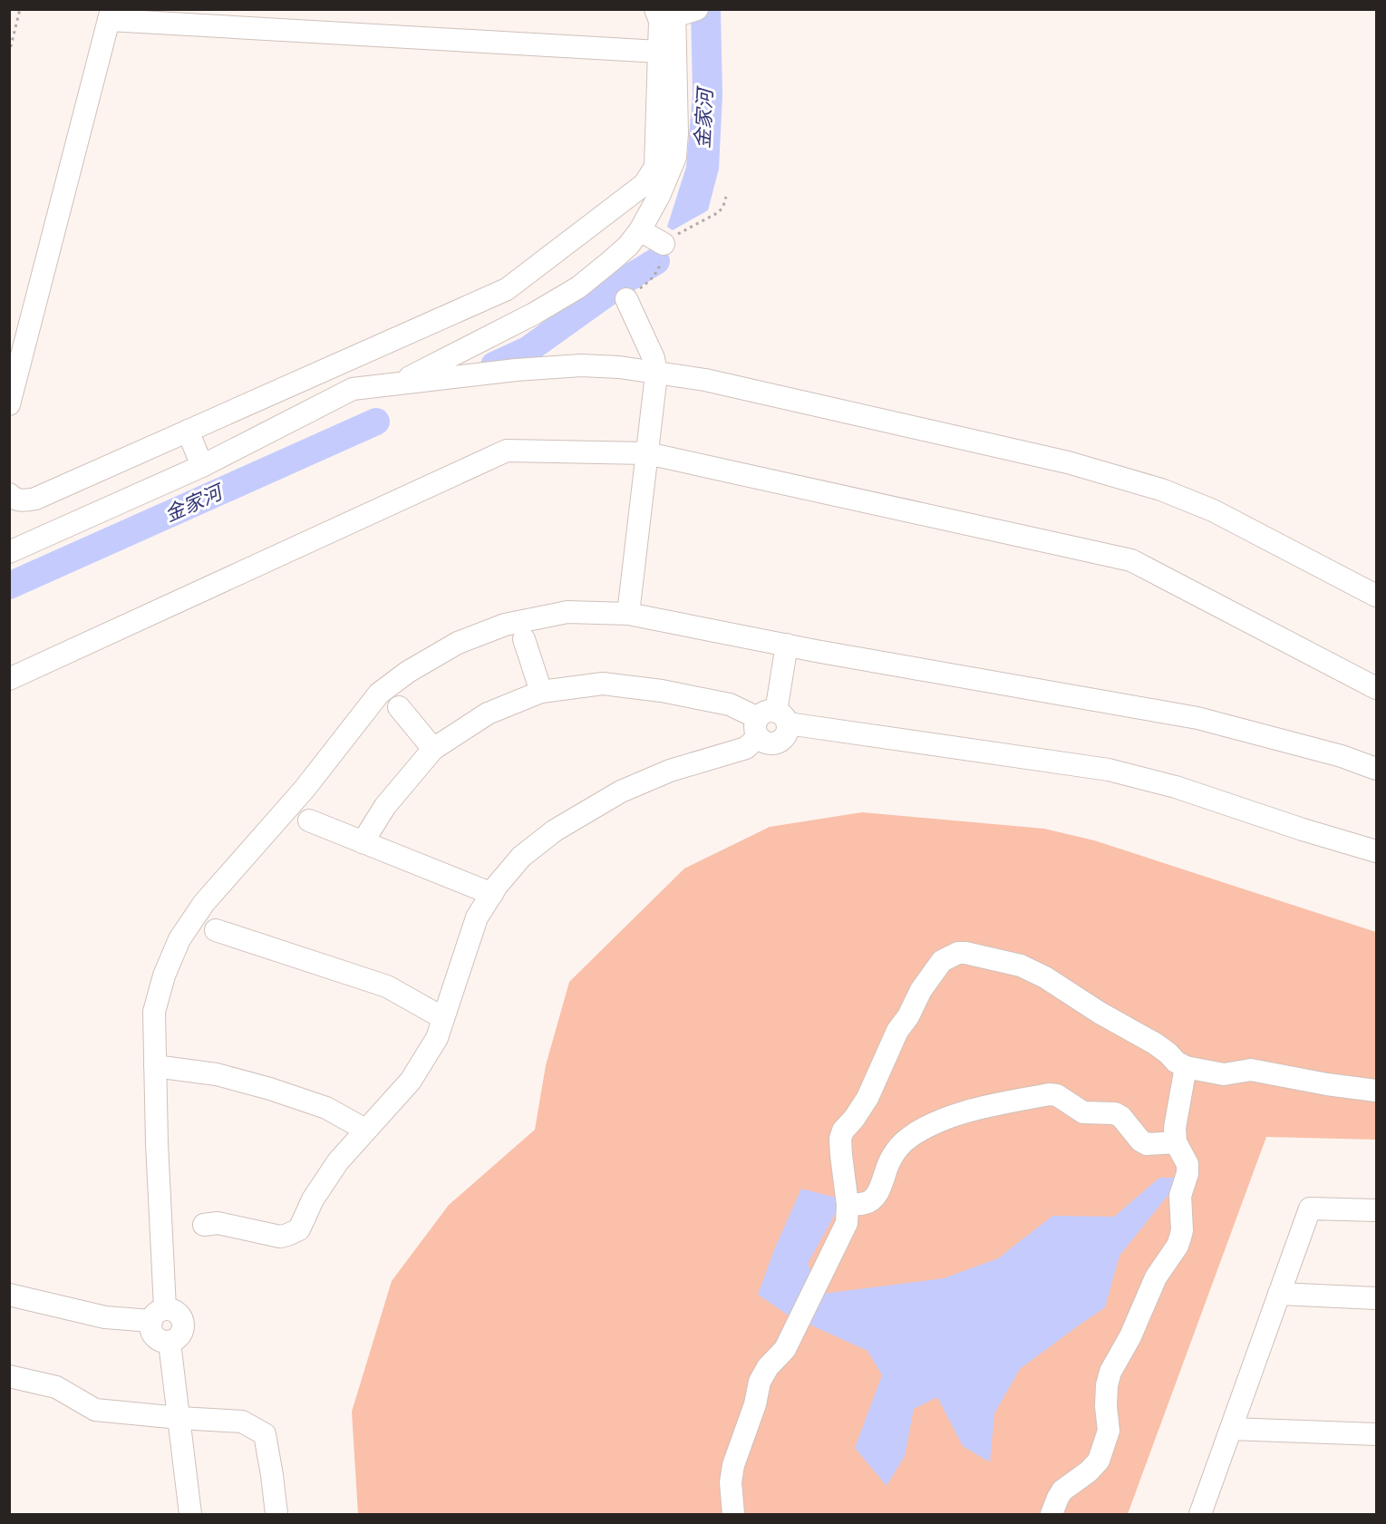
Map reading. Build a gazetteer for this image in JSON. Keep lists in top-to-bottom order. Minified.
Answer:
{"water":["金家河"]}
